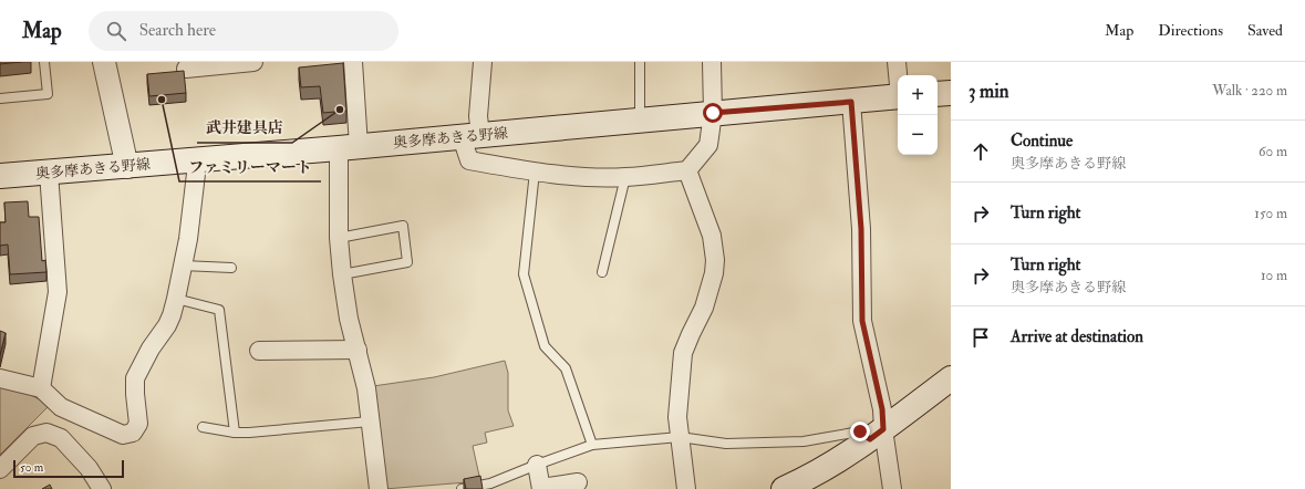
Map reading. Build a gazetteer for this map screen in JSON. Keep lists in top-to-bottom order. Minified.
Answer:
{"streets":{"main road":["奥多摩あきる野線"]},"places":["ファミリーマート","武井建具店"],"scale_bar":"50 m","page":{"header":"Map","search":"Search here","nav":["Map","Directions","Saved"],"heading":["3 min","Walk · 220 m"],"map_buttons":["+","−"],"list":[["Continue","奥多摩あきる野線","60 m"],["Turn right","150 m"],["Turn right","奥多摩あきる野線","10 m"],"Arrive at destination"],"scale":"50 m"}}
